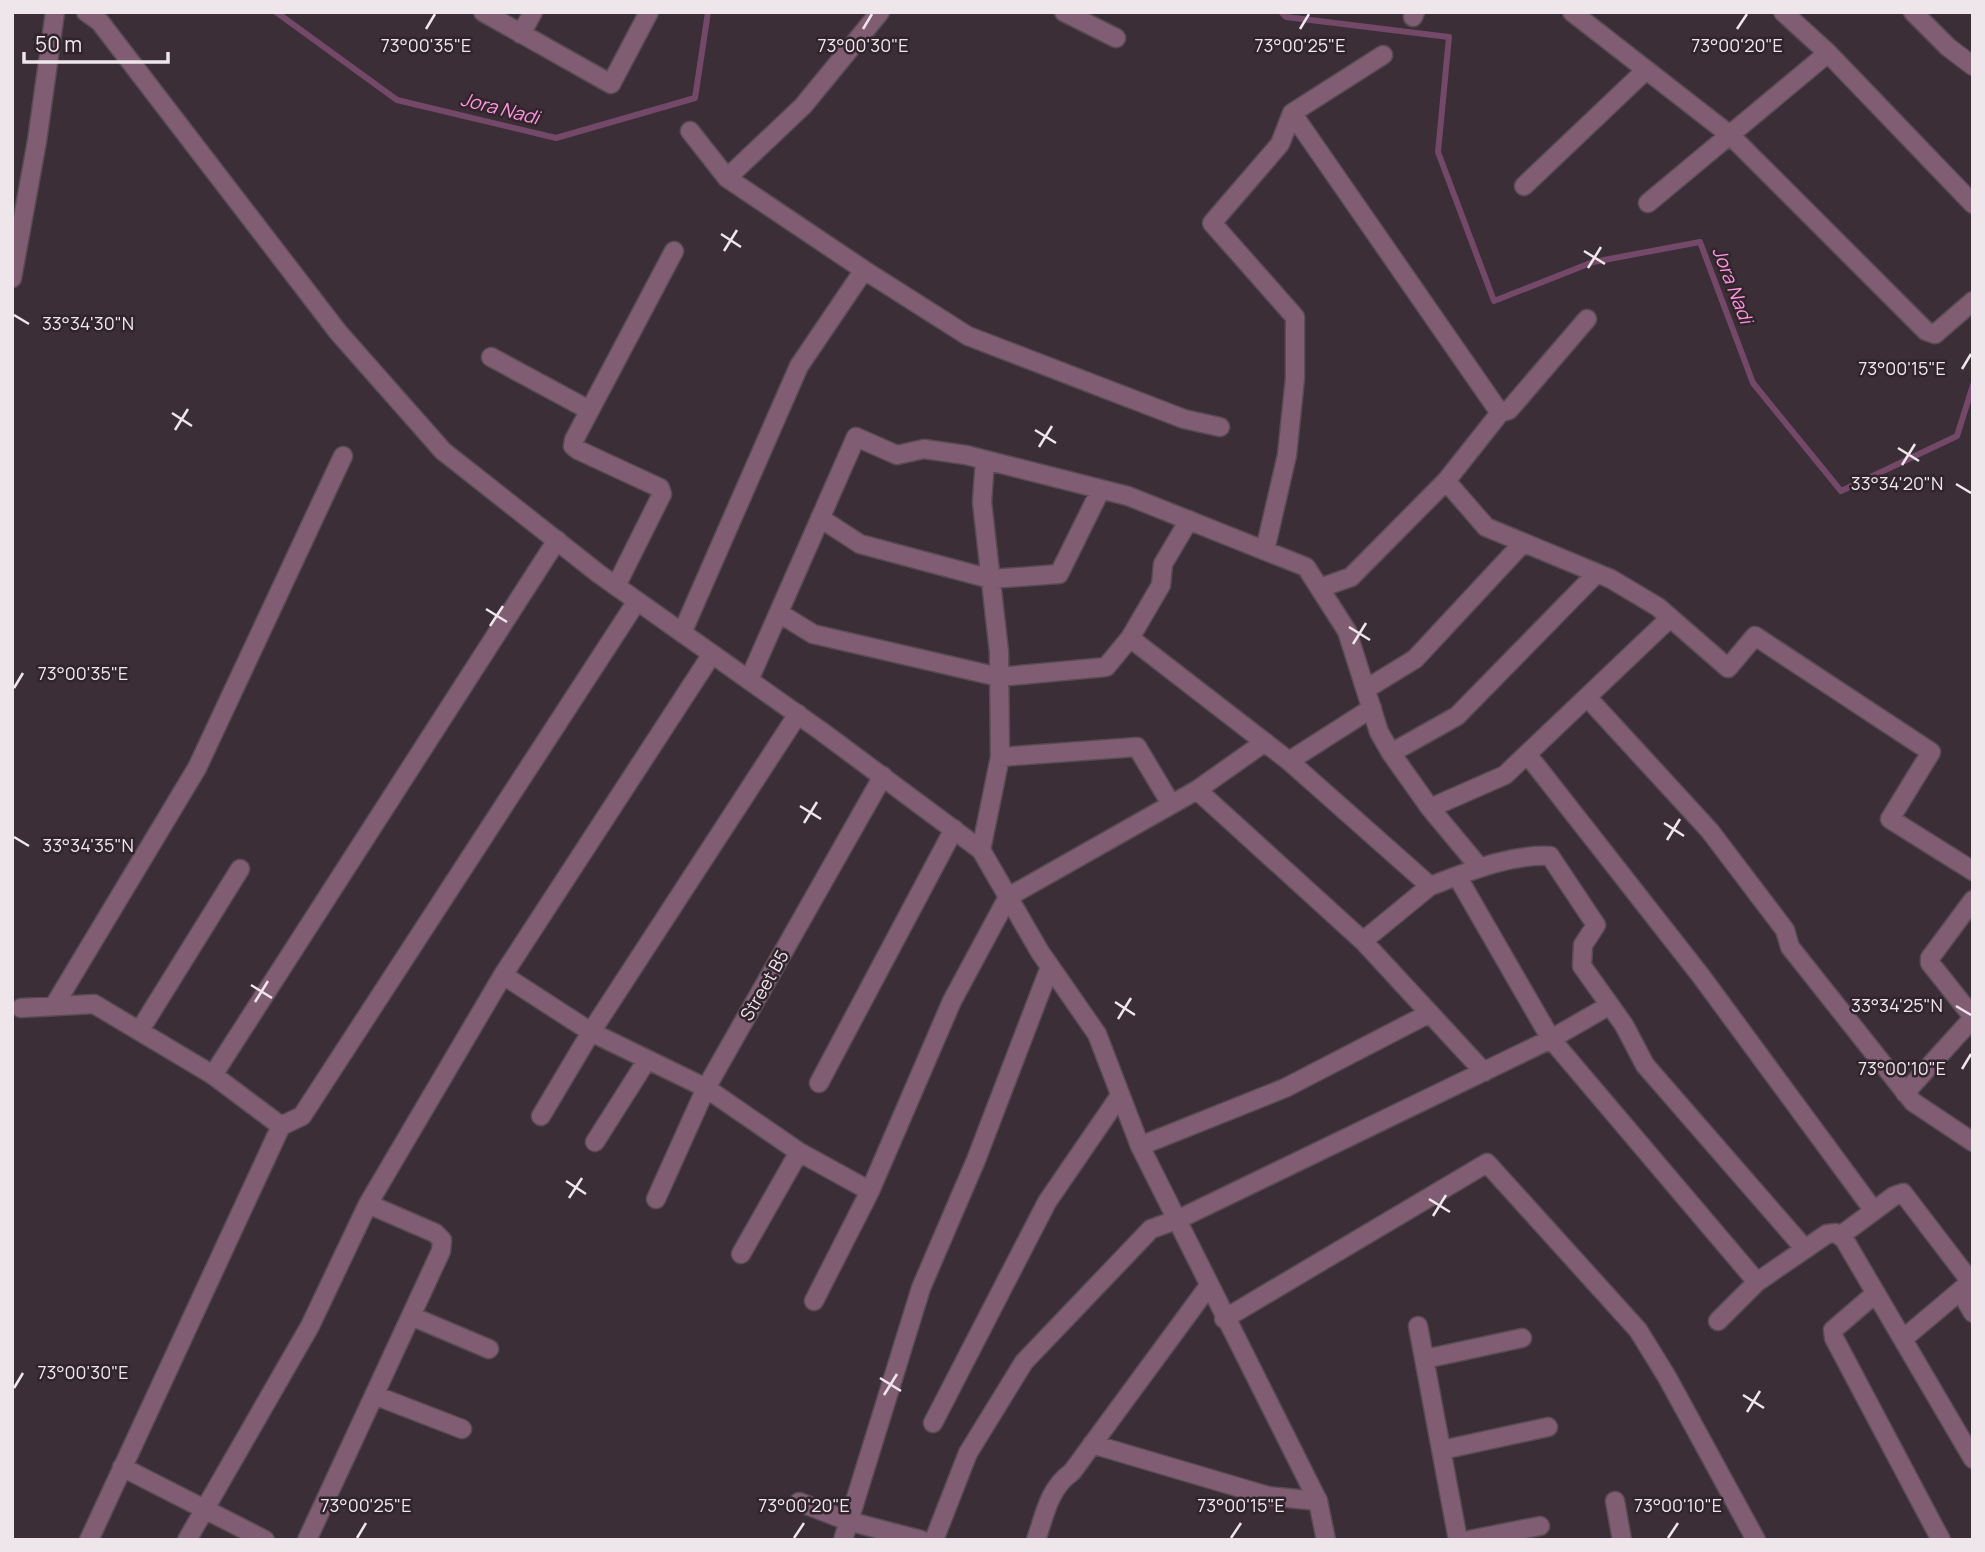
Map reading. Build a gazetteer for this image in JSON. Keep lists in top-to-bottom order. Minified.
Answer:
{"streets":{"street":["Street B5"]},"water":["Jora Nadi"],"scale_bar":"50 m","coordinates":["73°00'35\"E","73°00'30\"E","73°00'25\"E","73°00'20\"E","33°34'30\"N","73°00'15\"E","33°34'20\"N","33°34'35\"N","33°34'25\"N","73°00'10\"E"]}
